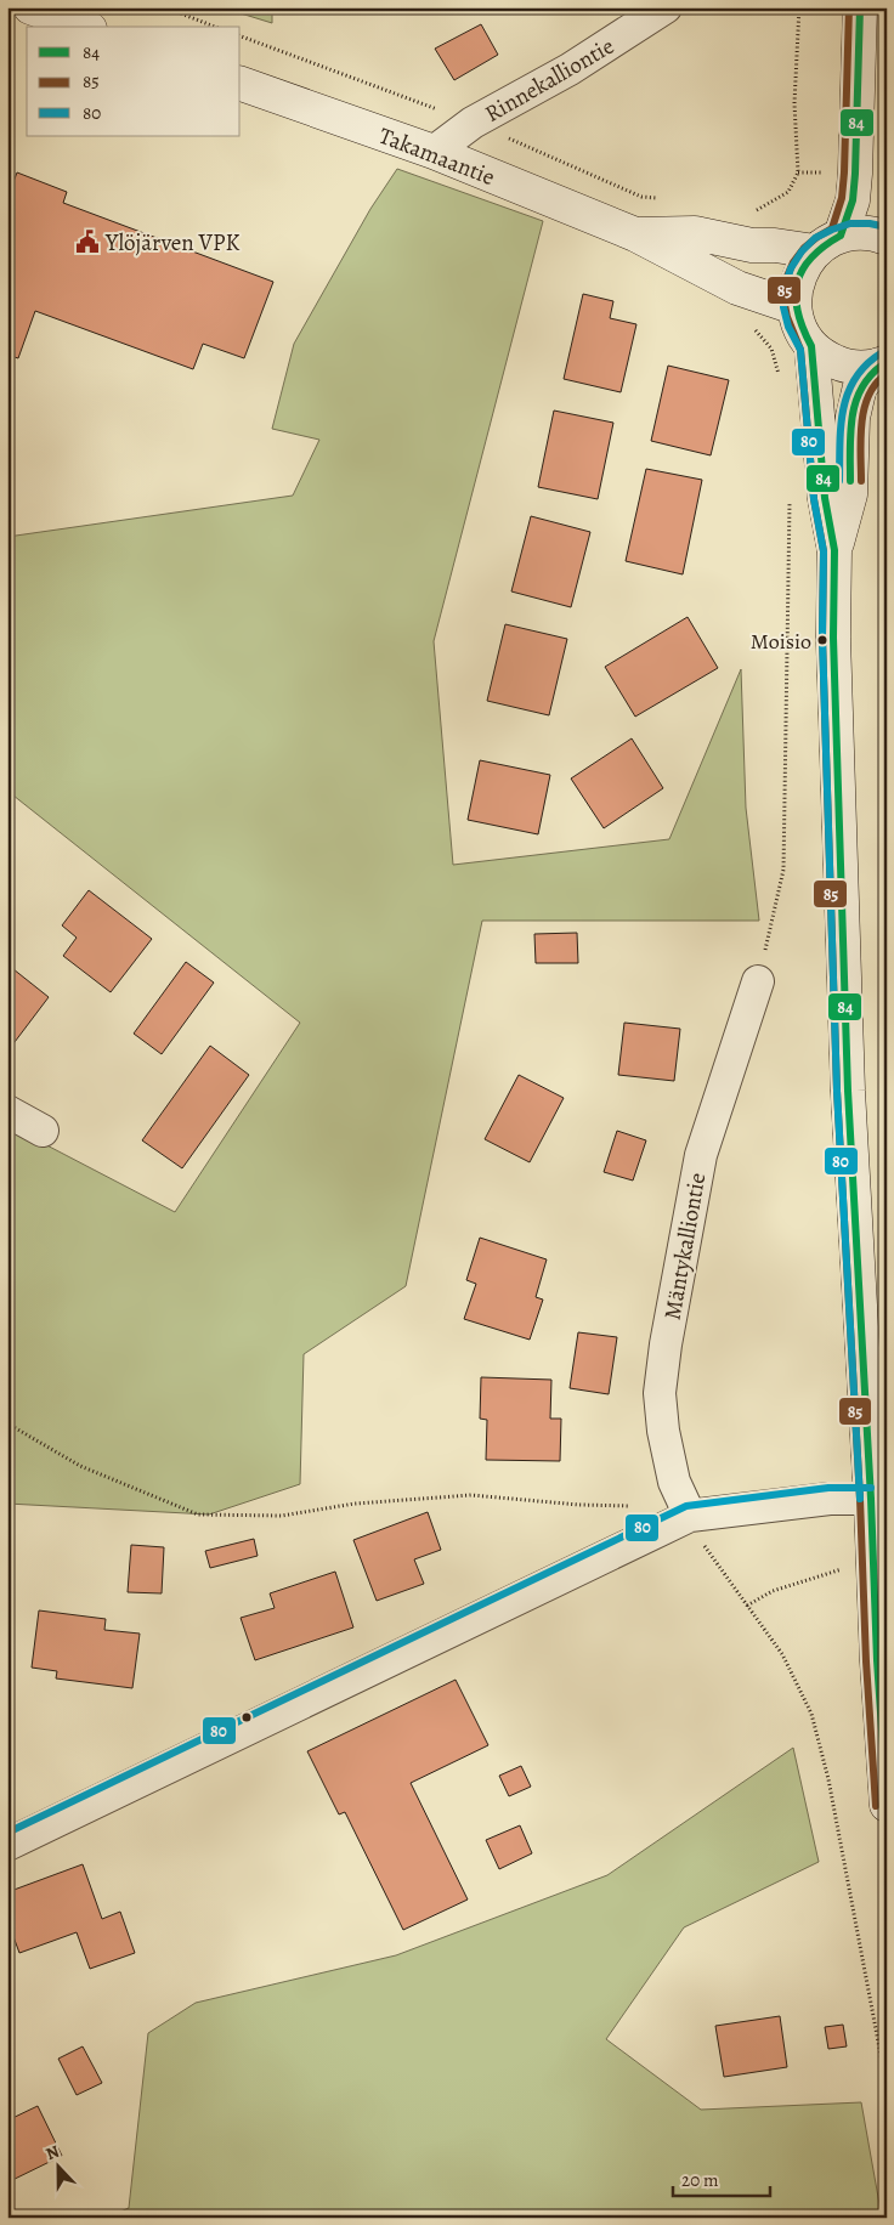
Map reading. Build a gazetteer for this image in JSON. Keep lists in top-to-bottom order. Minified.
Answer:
{"streets":{"main road":["Takamaantie"],"street":["Rinnekalliontie","Mäntykalliontie"]},"crossings":[["Rinnekalliontie","Takamaantie"]],"places":{"public building":["Ylöjärven VPK"],"other":["Moisio"]},"lines":["transit line 84","transit line 85","transit line 80"],"legend":["84","85","80"],"scale_bar":"20 m","north":"top"}
